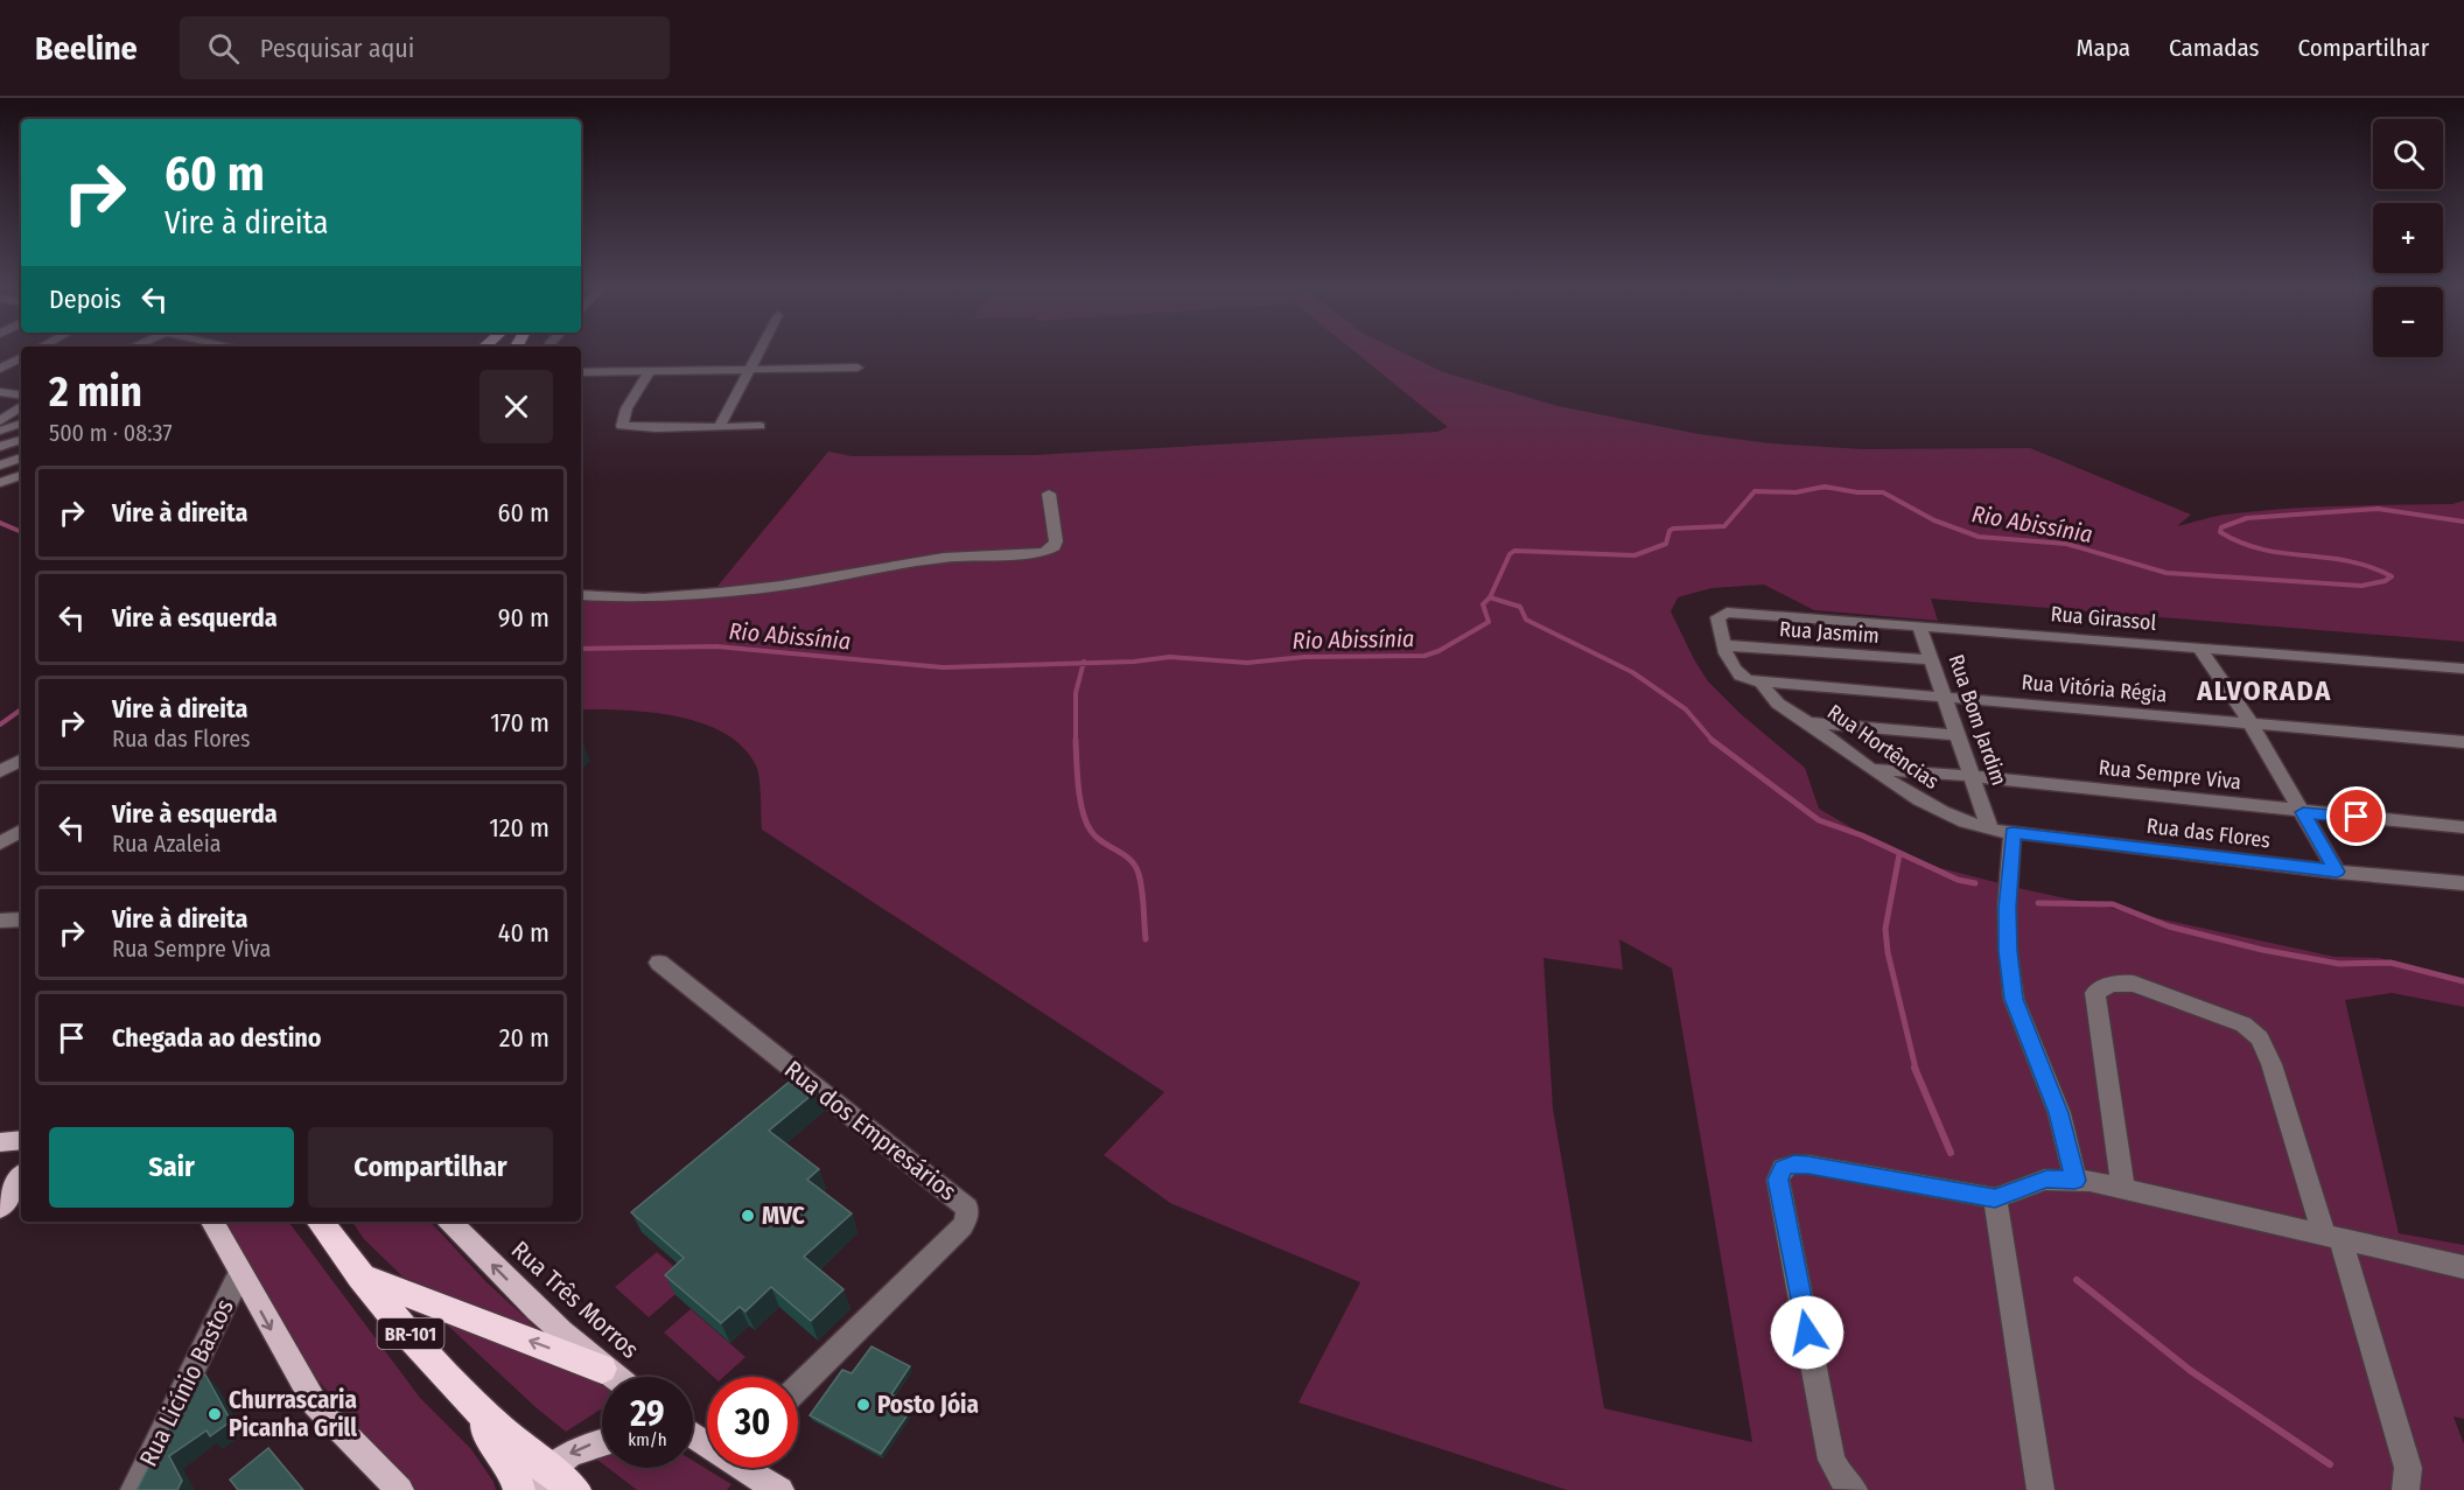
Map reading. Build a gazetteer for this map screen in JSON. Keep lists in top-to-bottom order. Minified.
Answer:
{"streets":{"highway":["BR-101"],"main road":["Rua Três Morros"],"street":["Rua Girassol","Rua Jasmim","Rua Vitória Régia","Rua Bom Jardim","Rua Hortências","Rua Sempre Viva","Rua das Flores","Rua dos Empresários","Rua Licínio Bastos"]},"crossings":[["Rua Girassol","Rua Jasmim"],["Rua Girassol","Rua Bom Jardim"],["Rua Jasmim","Rua Bom Jardim"],["Rua Vitória Régia","Rua Bom Jardim"],["Rua Vitória Régia","Rua Hortências"],["Rua Bom Jardim","Rua Hortências"],["Rua Bom Jardim","Rua Sempre Viva"],["Rua Bom Jardim","Rua das Flores"],["Rua Hortências","Rua Sempre Viva"],["Rua Hortências","Rua das Flores"]],"one_way":["Rua Três Morros"],"districts":["ALVORADA"],"water":["Rio Abissínia"],"places":["MVC","Posto Jóia","Churrascaria Picanha Grill"],"page":{"header":"Beeline","search":"Pesquisar aqui","nav":["Mapa","Camadas","Compartilhar"],"map_buttons":["+","−"],"turn":["60 m","Vire à direita"],"then":"Depois","heading":["2 min","500 m · 08:37"],"list":[{"name":"Vire à direita","value":"60 m"},{"name":"Vire à esquerda","value":"90 m"},{"name":"Vire à direita","note":"Rua das Flores","value":"170 m"},{"name":"Vire à esquerda","note":"Rua Azaleia","value":"120 m"},{"name":"Vire à direita","note":"Rua Sempre Viva","value":"40 m"},{"name":"Chegada ao destino","value":"20 m"}],"buttons":["Sair","Compartilhar"],"speed":"29 km/h","limit":"30"}}
